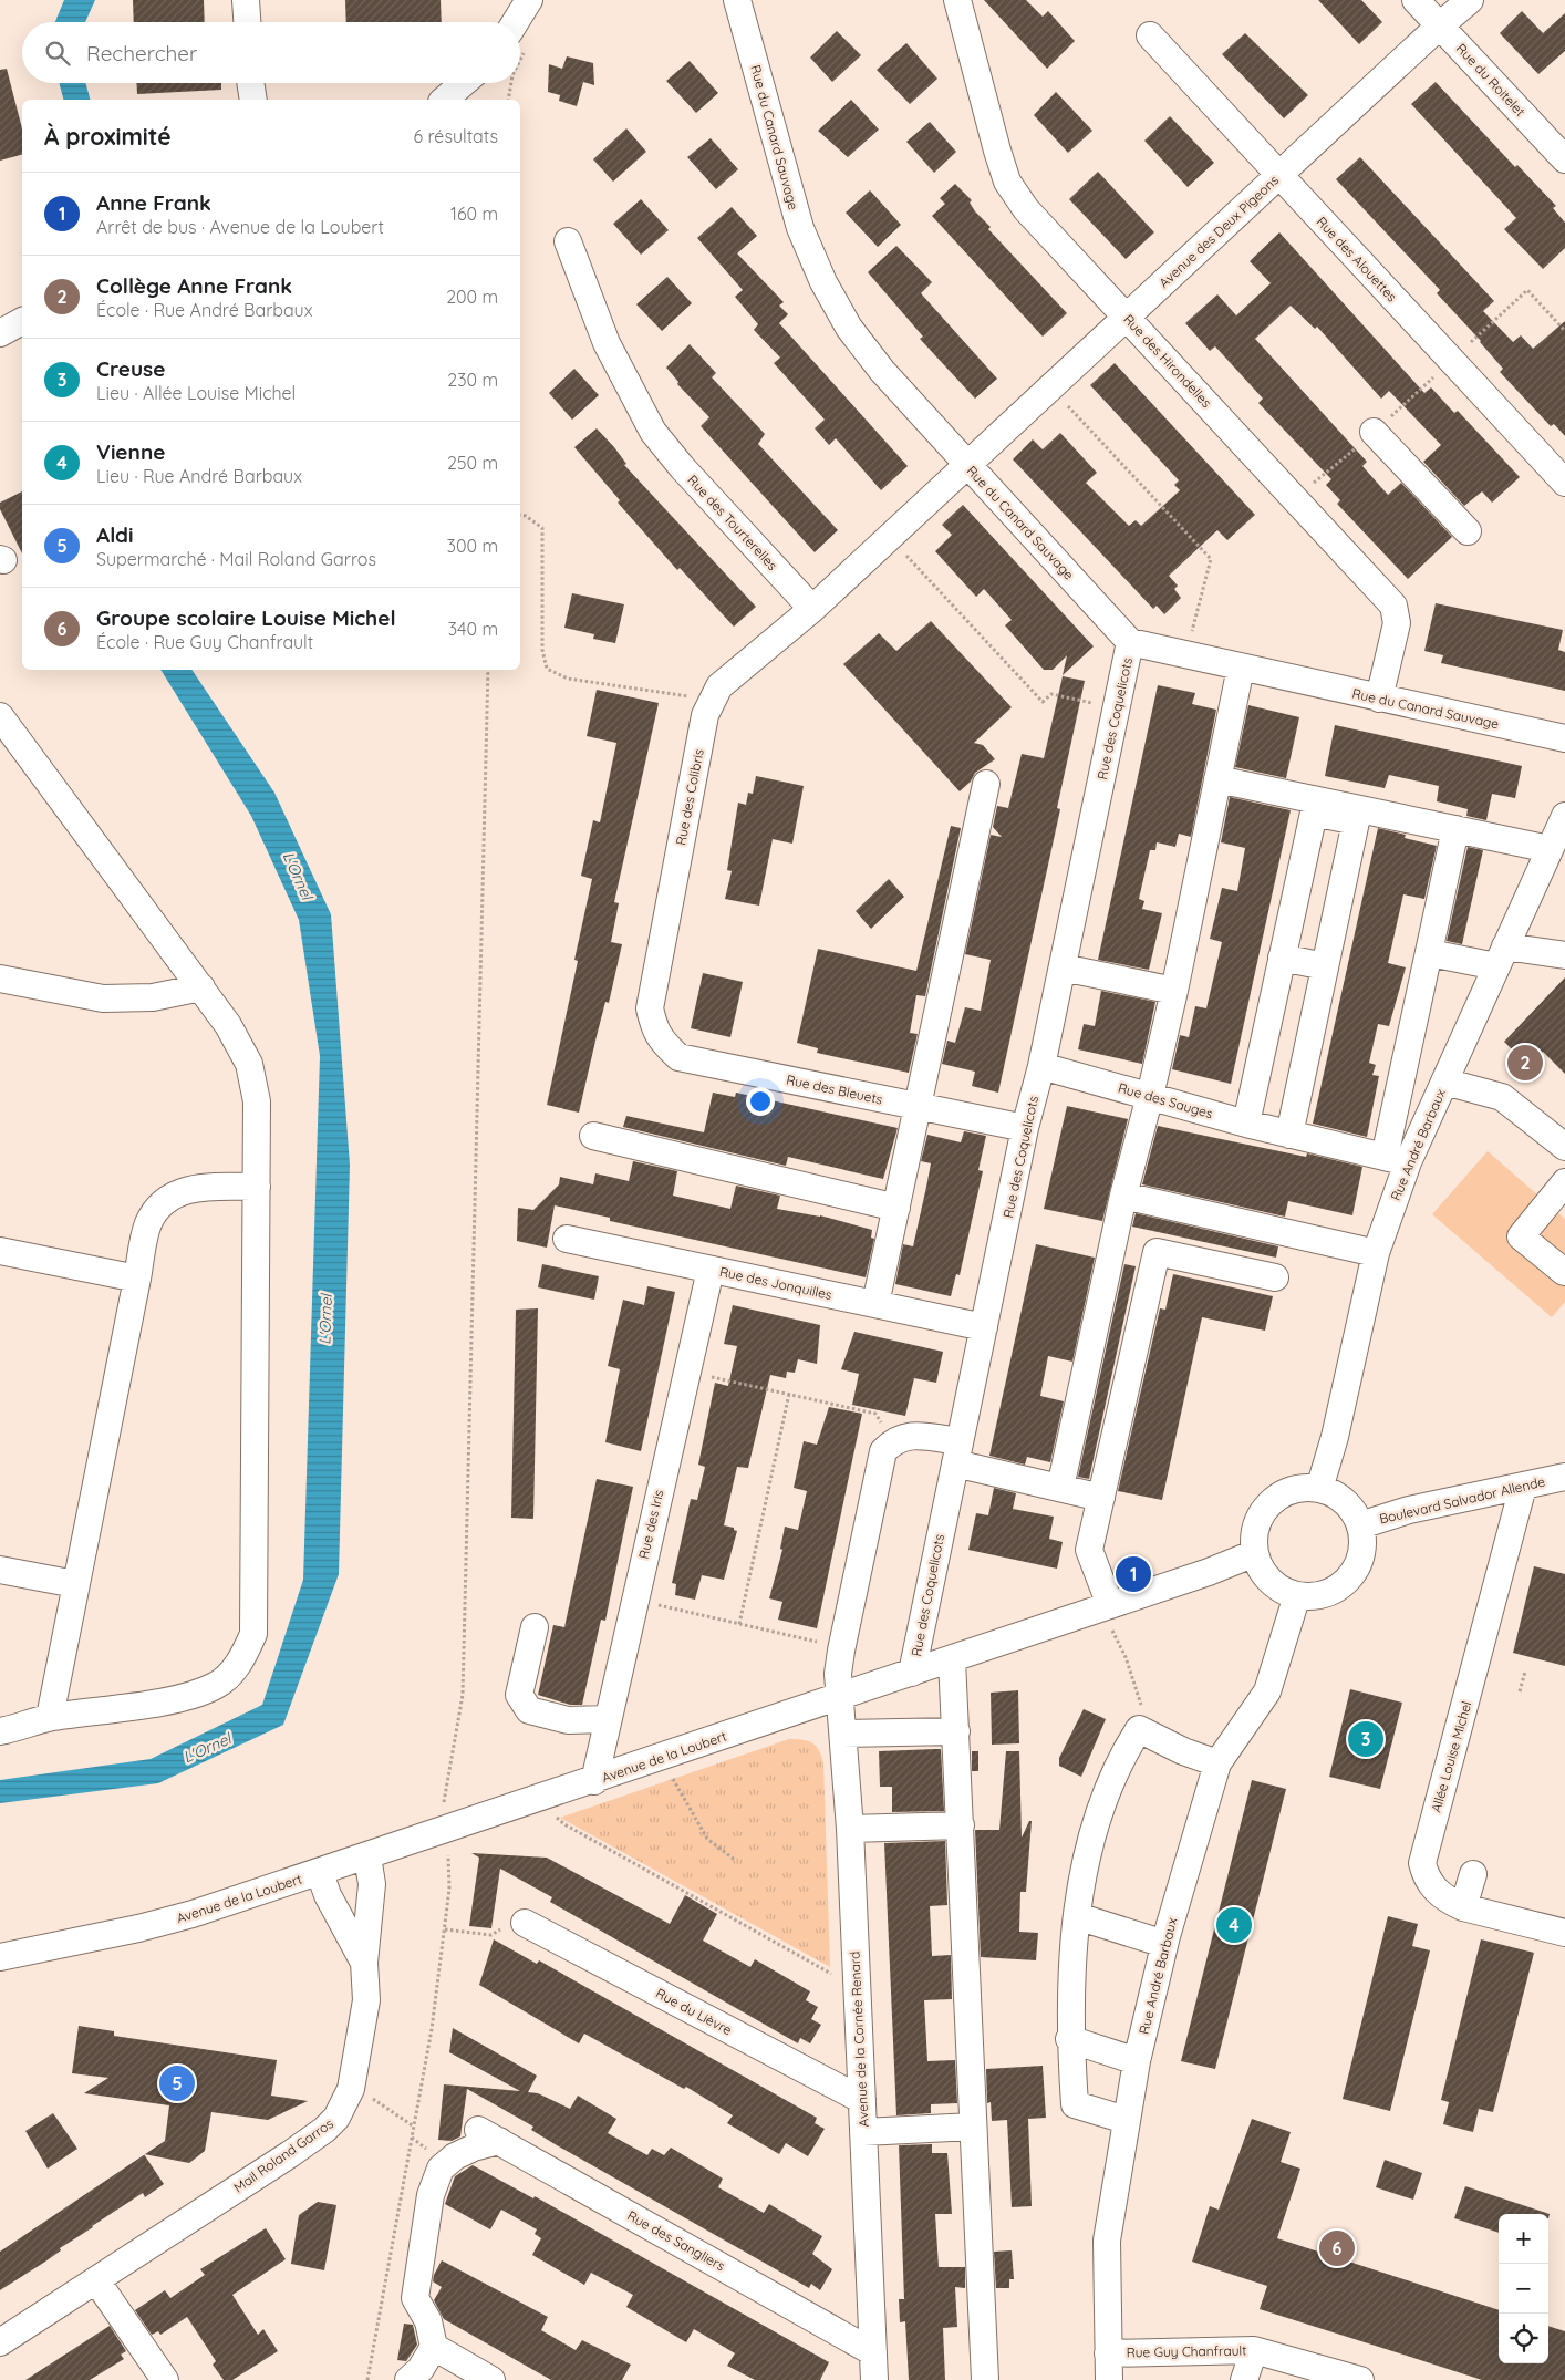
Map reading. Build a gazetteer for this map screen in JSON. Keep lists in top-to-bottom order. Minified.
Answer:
{"streets":{"street":["Rue du Roitelet","Rue du Canard Sauvage","Avenue des Deux Pigeons","Rue des Alouettes","Rue des Hirondelles","Rue des Tourterelles","Rue des Coquelicots","Rue des Colibris","Rue des Bleuets","Rue des Sauges","Rue André Barbaux","Rue des Jonquilles","Boulevard Salvador Allende","Rue des Iris","Avenue de la Loubert","Allée Louise Michel","Rue du Lièvre","Avenue de la Cornée Renard","Mail Roland Garros","Rue des Sangliers","Rue Guy Chanfrault"]},"crossings":[["Rue du Roitelet","Avenue des Deux Pigeons"],["Rue du Canard Sauvage","Avenue des Deux Pigeons"],["Rue du Canard Sauvage","Rue des Hirondelles"],["Rue du Canard Sauvage","Rue des Coquelicots"],["Avenue des Deux Pigeons","Rue des Alouettes"],["Avenue des Deux Pigeons","Rue des Hirondelles"],["Rue des Tourterelles","Rue des Colibris"],["Rue des Coquelicots","Rue des Bleuets"],["Rue des Coquelicots","Rue des Sauges"],["Rue des Coquelicots","Rue des Jonquilles"],["Rue des Coquelicots","Avenue de la Loubert"],["Rue des Colibris","Rue des Bleuets"],["Rue des Sauges","Rue André Barbaux"],["Rue André Barbaux","Boulevard Salvador Allende"],["Rue André Barbaux","Avenue de la Loubert"],["Rue André Barbaux","Rue Guy Chanfrault"],["Rue des Jonquilles","Rue des Iris"],["Boulevard Salvador Allende","Avenue de la Loubert"],["Boulevard Salvador Allende","Allée Louise Michel"],["Rue des Iris","Avenue de la Loubert"],["Avenue de la Loubert","Avenue de la Cornée Renard"],["Avenue de la Loubert","Mail Roland Garros"],["Rue du Lièvre","Avenue de la Cornée Renard"],["Avenue de la Cornée Renard","Rue des Sangliers"]],"water":["L'Ornel"],"page":{"search":"Rechercher","heading":["À proximité","6 résultats"],"list":[{"mark":"1","name":"Anne Frank","note":"Arrêt de bus · Avenue de la Loubert","value":"160 m"},{"mark":"2","name":"Collège Anne Frank","note":"École · Rue André Barbaux","value":"200 m"},{"mark":"3","name":"Creuse","note":"Lieu · Allée Louise Michel","value":"230 m"},{"mark":"4","name":"Vienne","note":"Lieu · Rue André Barbaux","value":"250 m"},{"mark":"5","name":"Aldi","note":"Supermarché · Mail Roland Garros","value":"300 m"},{"mark":"6","name":"Groupe scolaire Louise Michel","note":"École · Rue Guy Chanfrault","value":"340 m"}],"pins":["2","1","3","4","5","6"],"map_buttons":["+","−"]}}
